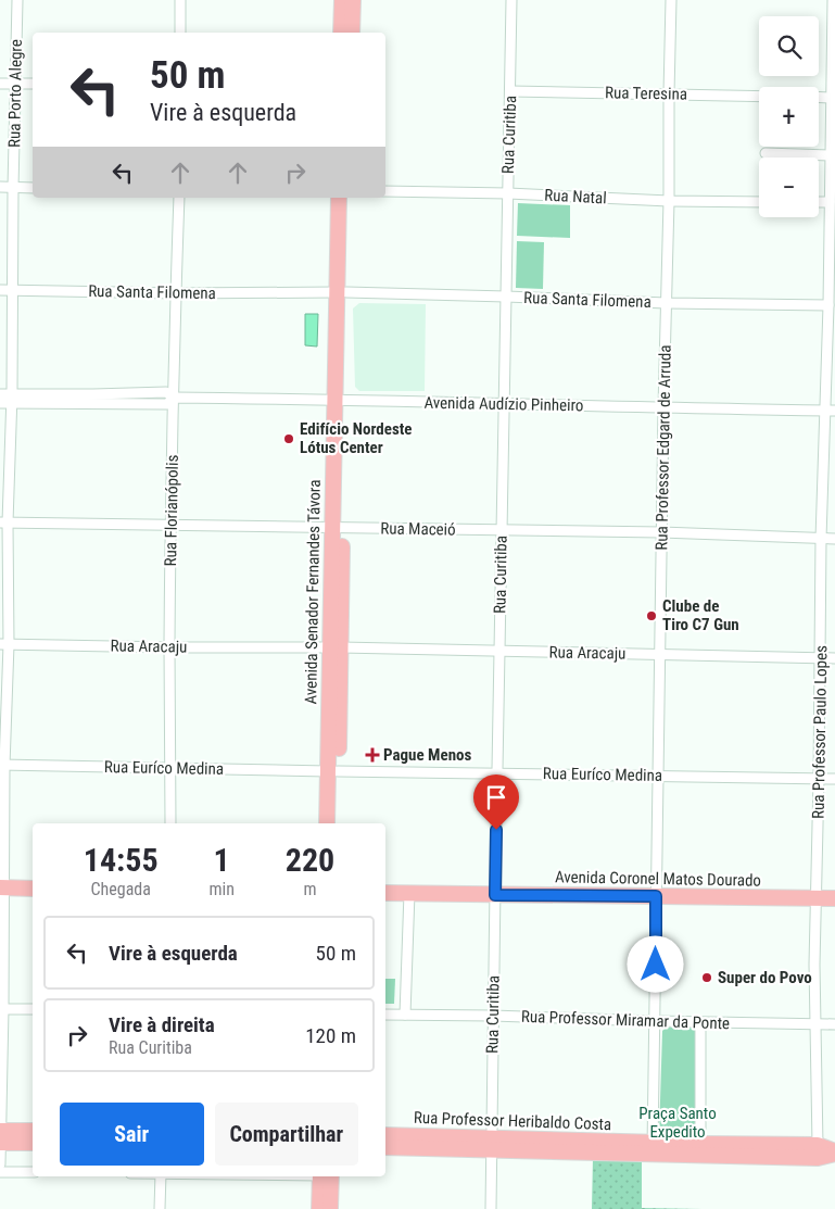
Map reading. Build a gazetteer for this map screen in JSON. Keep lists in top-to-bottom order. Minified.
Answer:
{"streets":{"main road":["Avenida Senador Fernandes Távora","Avenida Coronel Matos Dourado","Rua Professor Heribaldo Costa"],"street":["Rua Porto Alegre","Rua Teresina","Rua Curitiba","Rua Natal","Rua Santa Filomena","Avenida Audízio Pinheiro","Rua Professor Edgard de Arruda","Rua Florianópolis","Rua Maceió","Rua Aracaju","Rua Professor Paulo Lopes","Rua Euríco Medina","Rua Professor Miramar da Ponte"]},"crossings":[["Rua Porto Alegre","Rua Santa Filomena"],["Rua Porto Alegre","Avenida Audízio Pinheiro"],["Rua Porto Alegre","Rua Maceió"],["Rua Porto Alegre","Rua Aracaju"],["Rua Porto Alegre","Rua Euríco Medina"],["Rua Teresina","Rua Curitiba"],["Rua Teresina","Rua Professor Edgard de Arruda"],["Rua Curitiba","Rua Natal"],["Rua Curitiba","Rua Santa Filomena"],["Rua Curitiba","Avenida Audízio Pinheiro"],["Rua Curitiba","Rua Maceió"],["Rua Curitiba","Rua Aracaju"],["Rua Curitiba","Rua Euríco Medina"],["Rua Curitiba","Avenida Coronel Matos Dourado"],["Rua Curitiba","Rua Professor Miramar da Ponte"],["Rua Curitiba","Rua Professor Heribaldo Costa"],["Rua Natal","Rua Professor Edgard de Arruda"],["Rua Santa Filomena","Rua Professor Edgard de Arruda"],["Rua Santa Filomena","Rua Florianópolis"],["Rua Santa Filomena","Avenida Senador Fernandes Távora"],["Rua Santa Filomena","Rua Professor Paulo Lopes"],["Avenida Audízio Pinheiro","Rua Professor Edgard de Arruda"],["Avenida Audízio Pinheiro","Rua Florianópolis"],["Avenida Audízio Pinheiro","Avenida Senador Fernandes Távora"],["Avenida Audízio Pinheiro","Rua Professor Paulo Lopes"],["Rua Professor Edgard de Arruda","Rua Maceió"],["Rua Professor Edgard de Arruda","Rua Aracaju"],["Rua Professor Edgard de Arruda","Rua Euríco Medina"],["Rua Professor Edgard de Arruda","Avenida Coronel Matos Dourado"],["Rua Professor Edgard de Arruda","Rua Professor Miramar da Ponte"],["Rua Professor Edgard de Arruda","Rua Professor Heribaldo Costa"],["Rua Florianópolis","Rua Maceió"],["Rua Florianópolis","Rua Aracaju"],["Rua Florianópolis","Rua Euríco Medina"],["Rua Maceió","Avenida Senador Fernandes Távora"],["Rua Maceió","Rua Professor Paulo Lopes"],["Avenida Senador Fernandes Távora","Rua Aracaju"],["Avenida Senador Fernandes Távora","Rua Euríco Medina"],["Rua Aracaju","Rua Professor Paulo Lopes"],["Rua Professor Paulo Lopes","Rua Euríco Medina"],["Rua Professor Paulo Lopes","Avenida Coronel Matos Dourado"],["Rua Professor Paulo Lopes","Rua Professor Miramar da Ponte"],["Rua Professor Paulo Lopes","Rua Professor Heribaldo Costa"]],"parks":["Praça Santo Expedito"],"places":{"other":["Edifício Nordeste Lótus Center","Clube de Tiro C7 Gun","Super do Povo"],"health":["Pague Menos"]},"page":{"map_buttons":["+","−"],"turn":["50 m","Vire à esquerda"],"eta":["14:55","Chegada","1","min","220","m"],"list":[{"name":"Vire à esquerda","value":"50 m"},{"name":"Vire à direita","note":"Rua Curitiba","value":"120 m"}],"buttons":["Sair","Compartilhar"]}}
